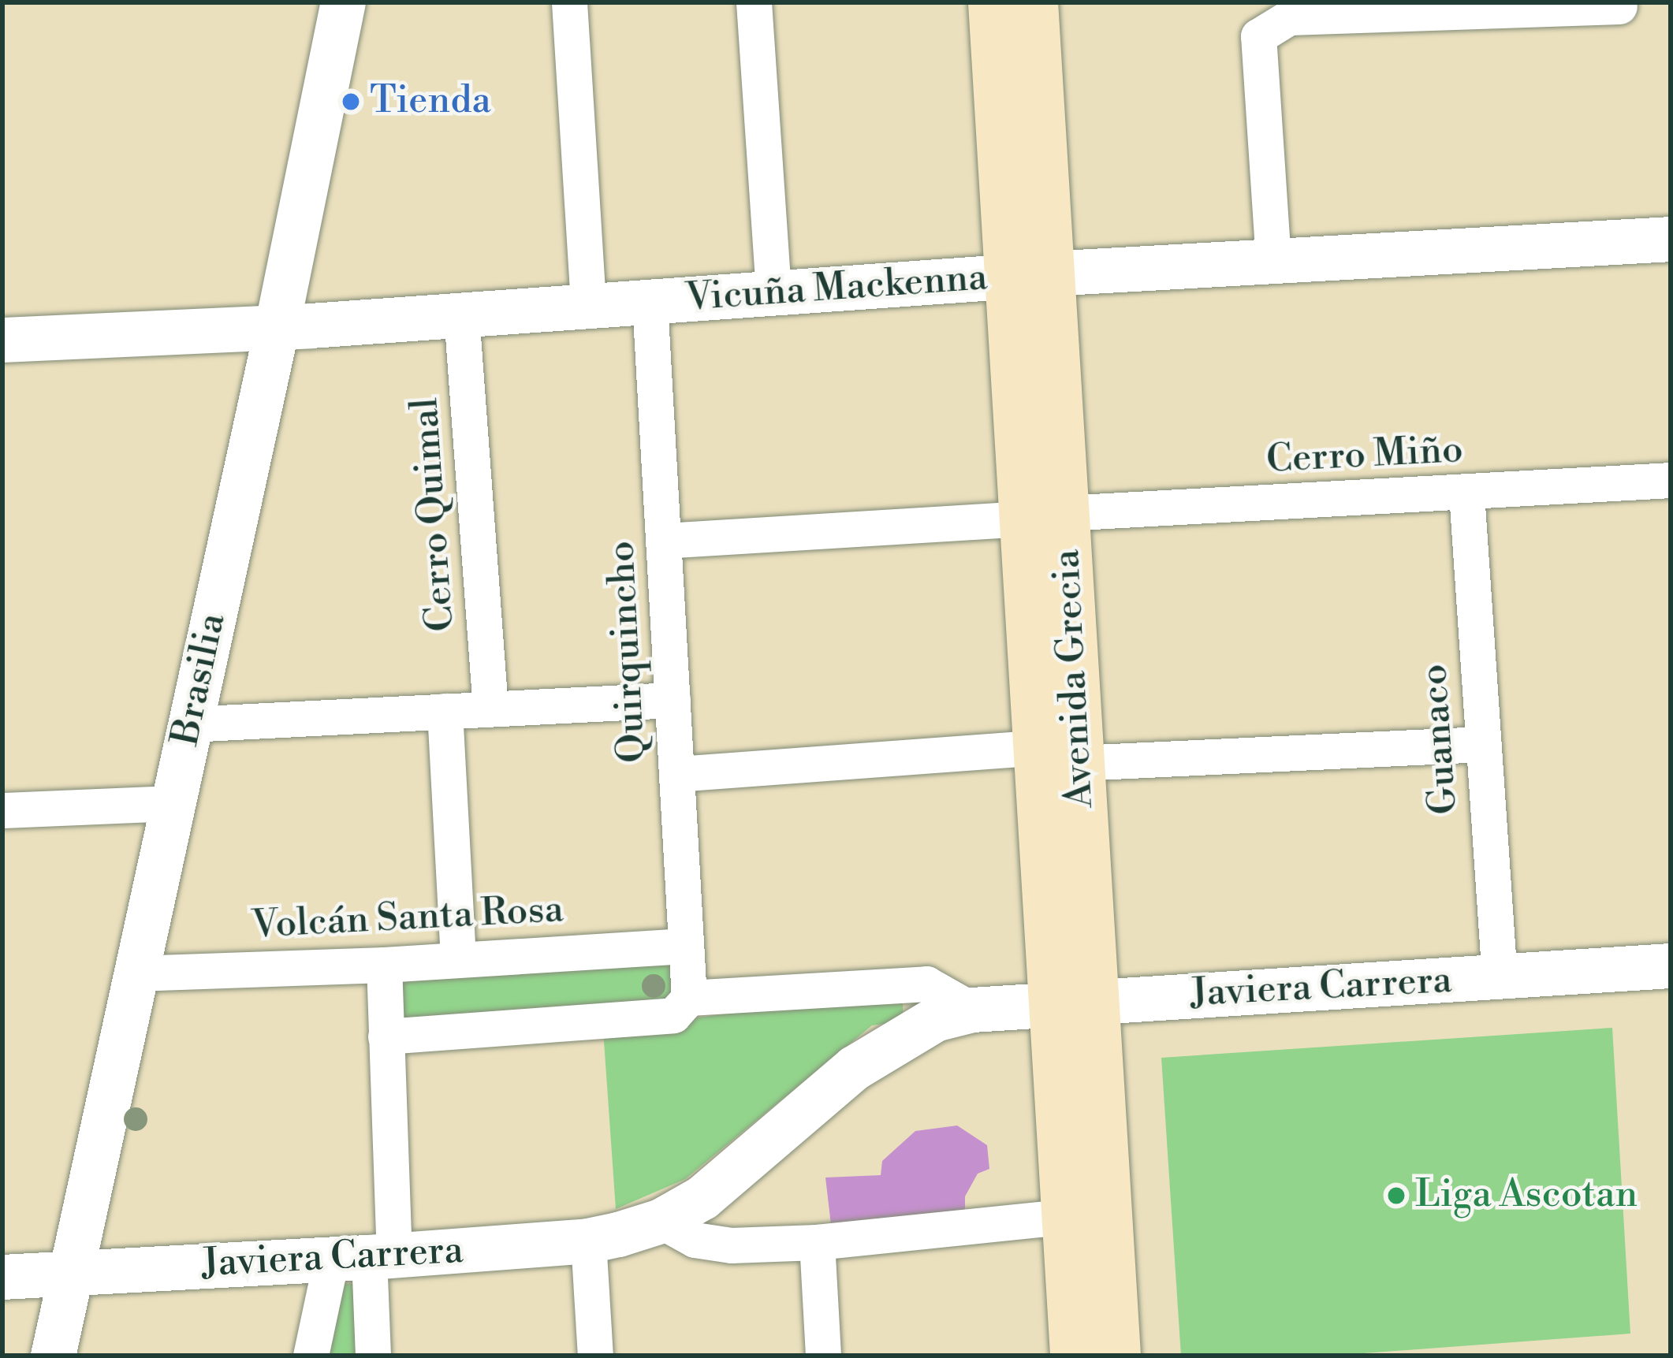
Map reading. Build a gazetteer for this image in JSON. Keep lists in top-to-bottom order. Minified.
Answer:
{"streets":{"main road":["Avenida Grecia"],"street":["Vicuña Mackenna","Cerro Miño","Cerro Quimal","Quirquincho","Brasilia","Guanaco","Volcán Santa Rosa","Javiera Carrera"]},"crossings":[["Vicuña Mackenna","Cerro Quimal"],["Vicuña Mackenna","Quirquincho"],["Vicuña Mackenna","Avenida Grecia"],["Vicuña Mackenna","Brasilia"],["Cerro Miño","Quirquincho"],["Cerro Miño","Avenida Grecia"],["Cerro Miño","Guanaco"],["Quirquincho","Volcán Santa Rosa"],["Avenida Grecia","Javiera Carrera"],["Brasilia","Volcán Santa Rosa"],["Brasilia","Javiera Carrera"],["Guanaco","Javiera Carrera"]],"places":["Tienda","Liga Ascotan"]}
